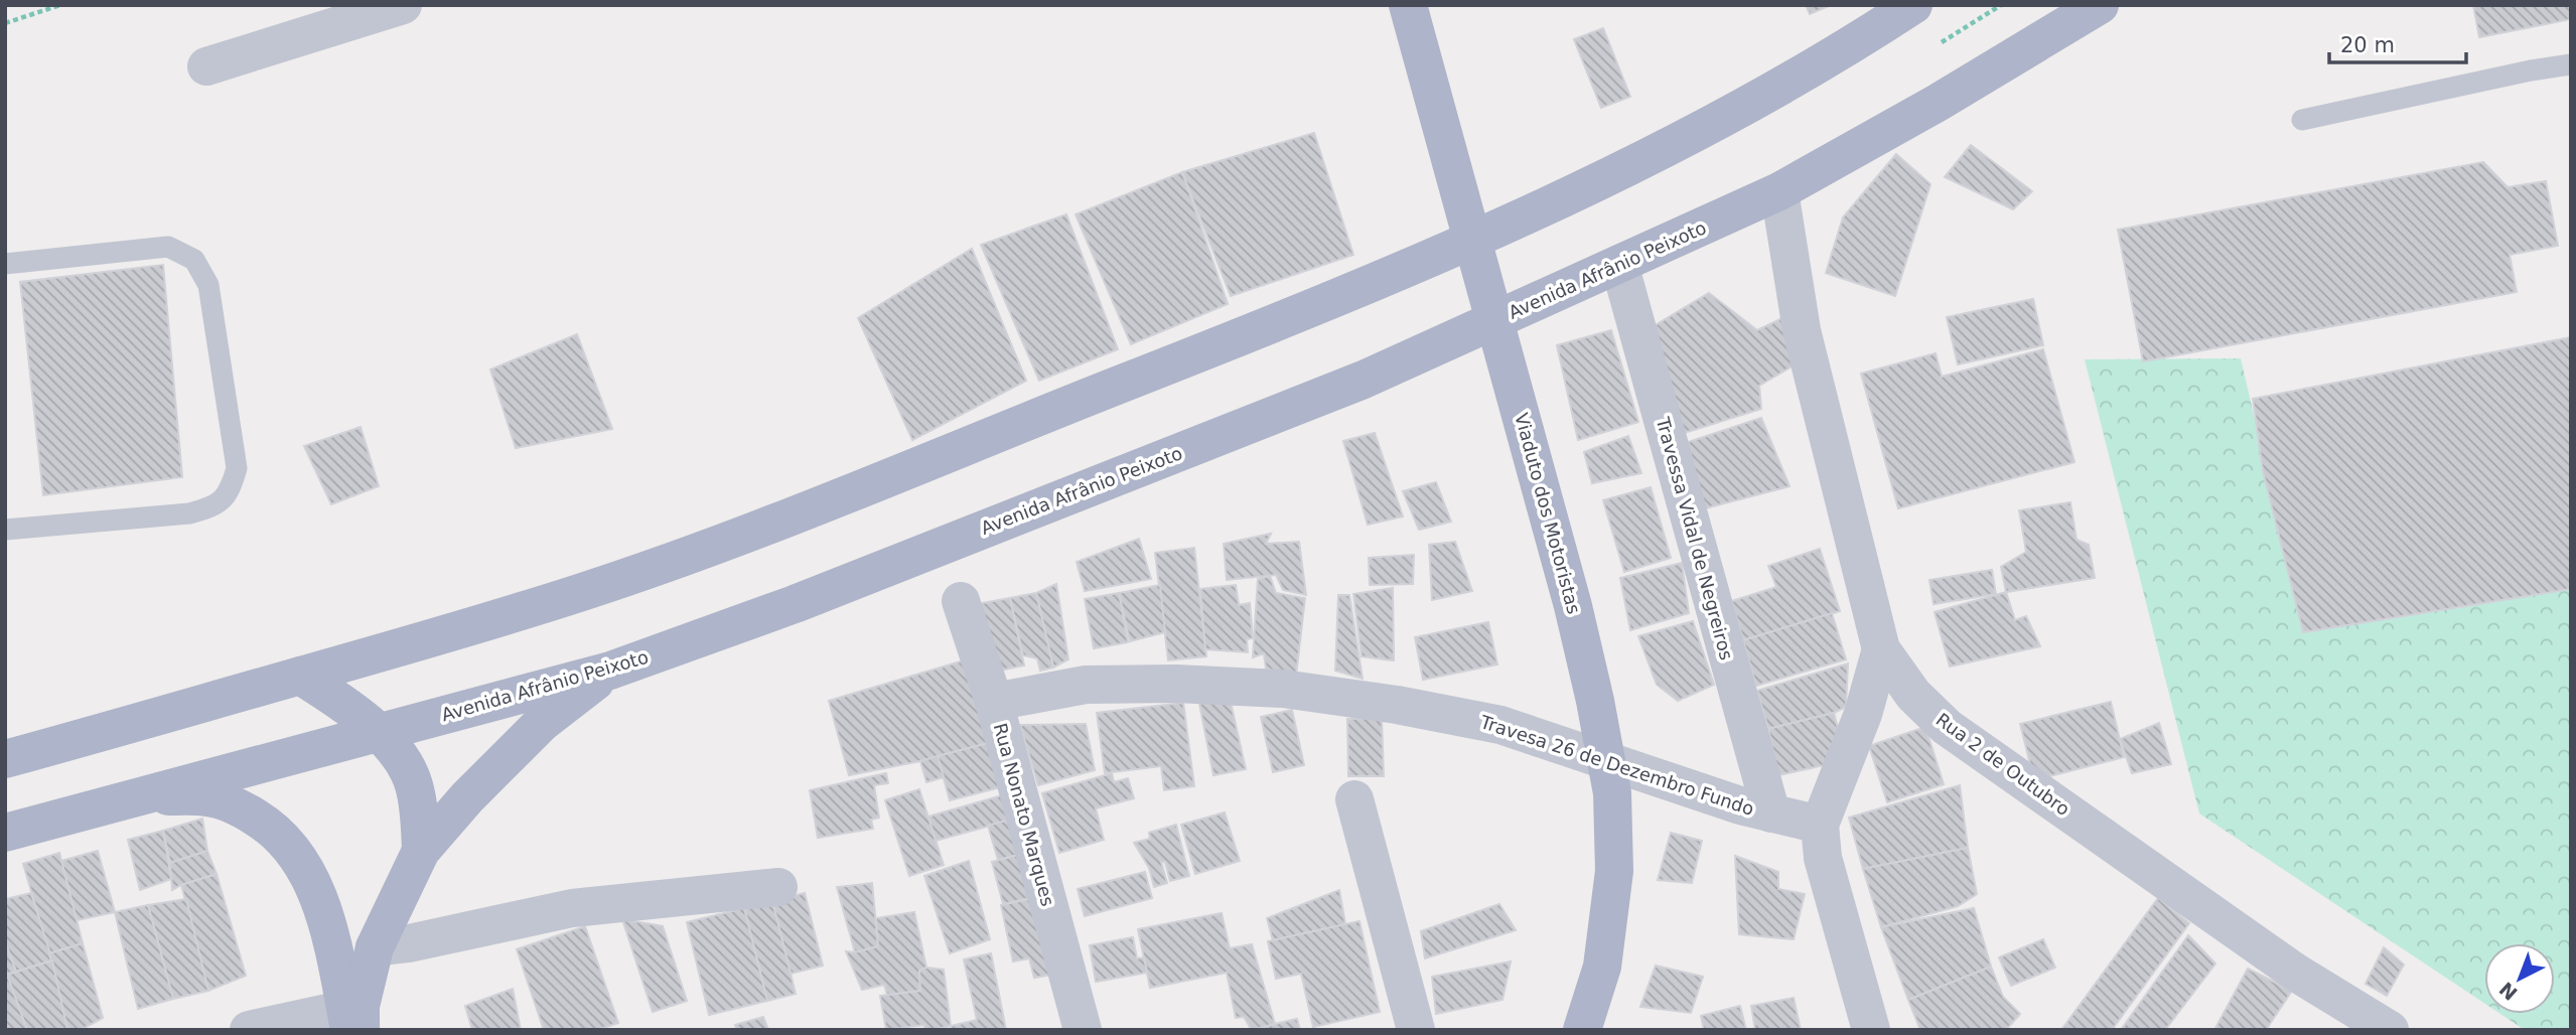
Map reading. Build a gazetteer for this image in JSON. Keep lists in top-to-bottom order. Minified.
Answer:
{"streets":{"main road":["Avenida Afrânio Peixoto","Viaduto dos Motoristas"],"street":["Travessa Vidal de Negreiros","Rua 2 de Outubro","Travesa 26 de Dezembro Fundo","Rua Nonato Marques"]},"crossings":[["Avenida Afrânio Peixoto","Travessa Vidal de Negreiros"],["Avenida Afrânio Peixoto","Rua 2 de Outubro"],["Travessa Vidal de Negreiros","Travesa 26 de Dezembro Fundo"],["Travesa 26 de Dezembro Fundo","Rua Nonato Marques"]],"scale_bar":"20 m","north":"bottom left"}
